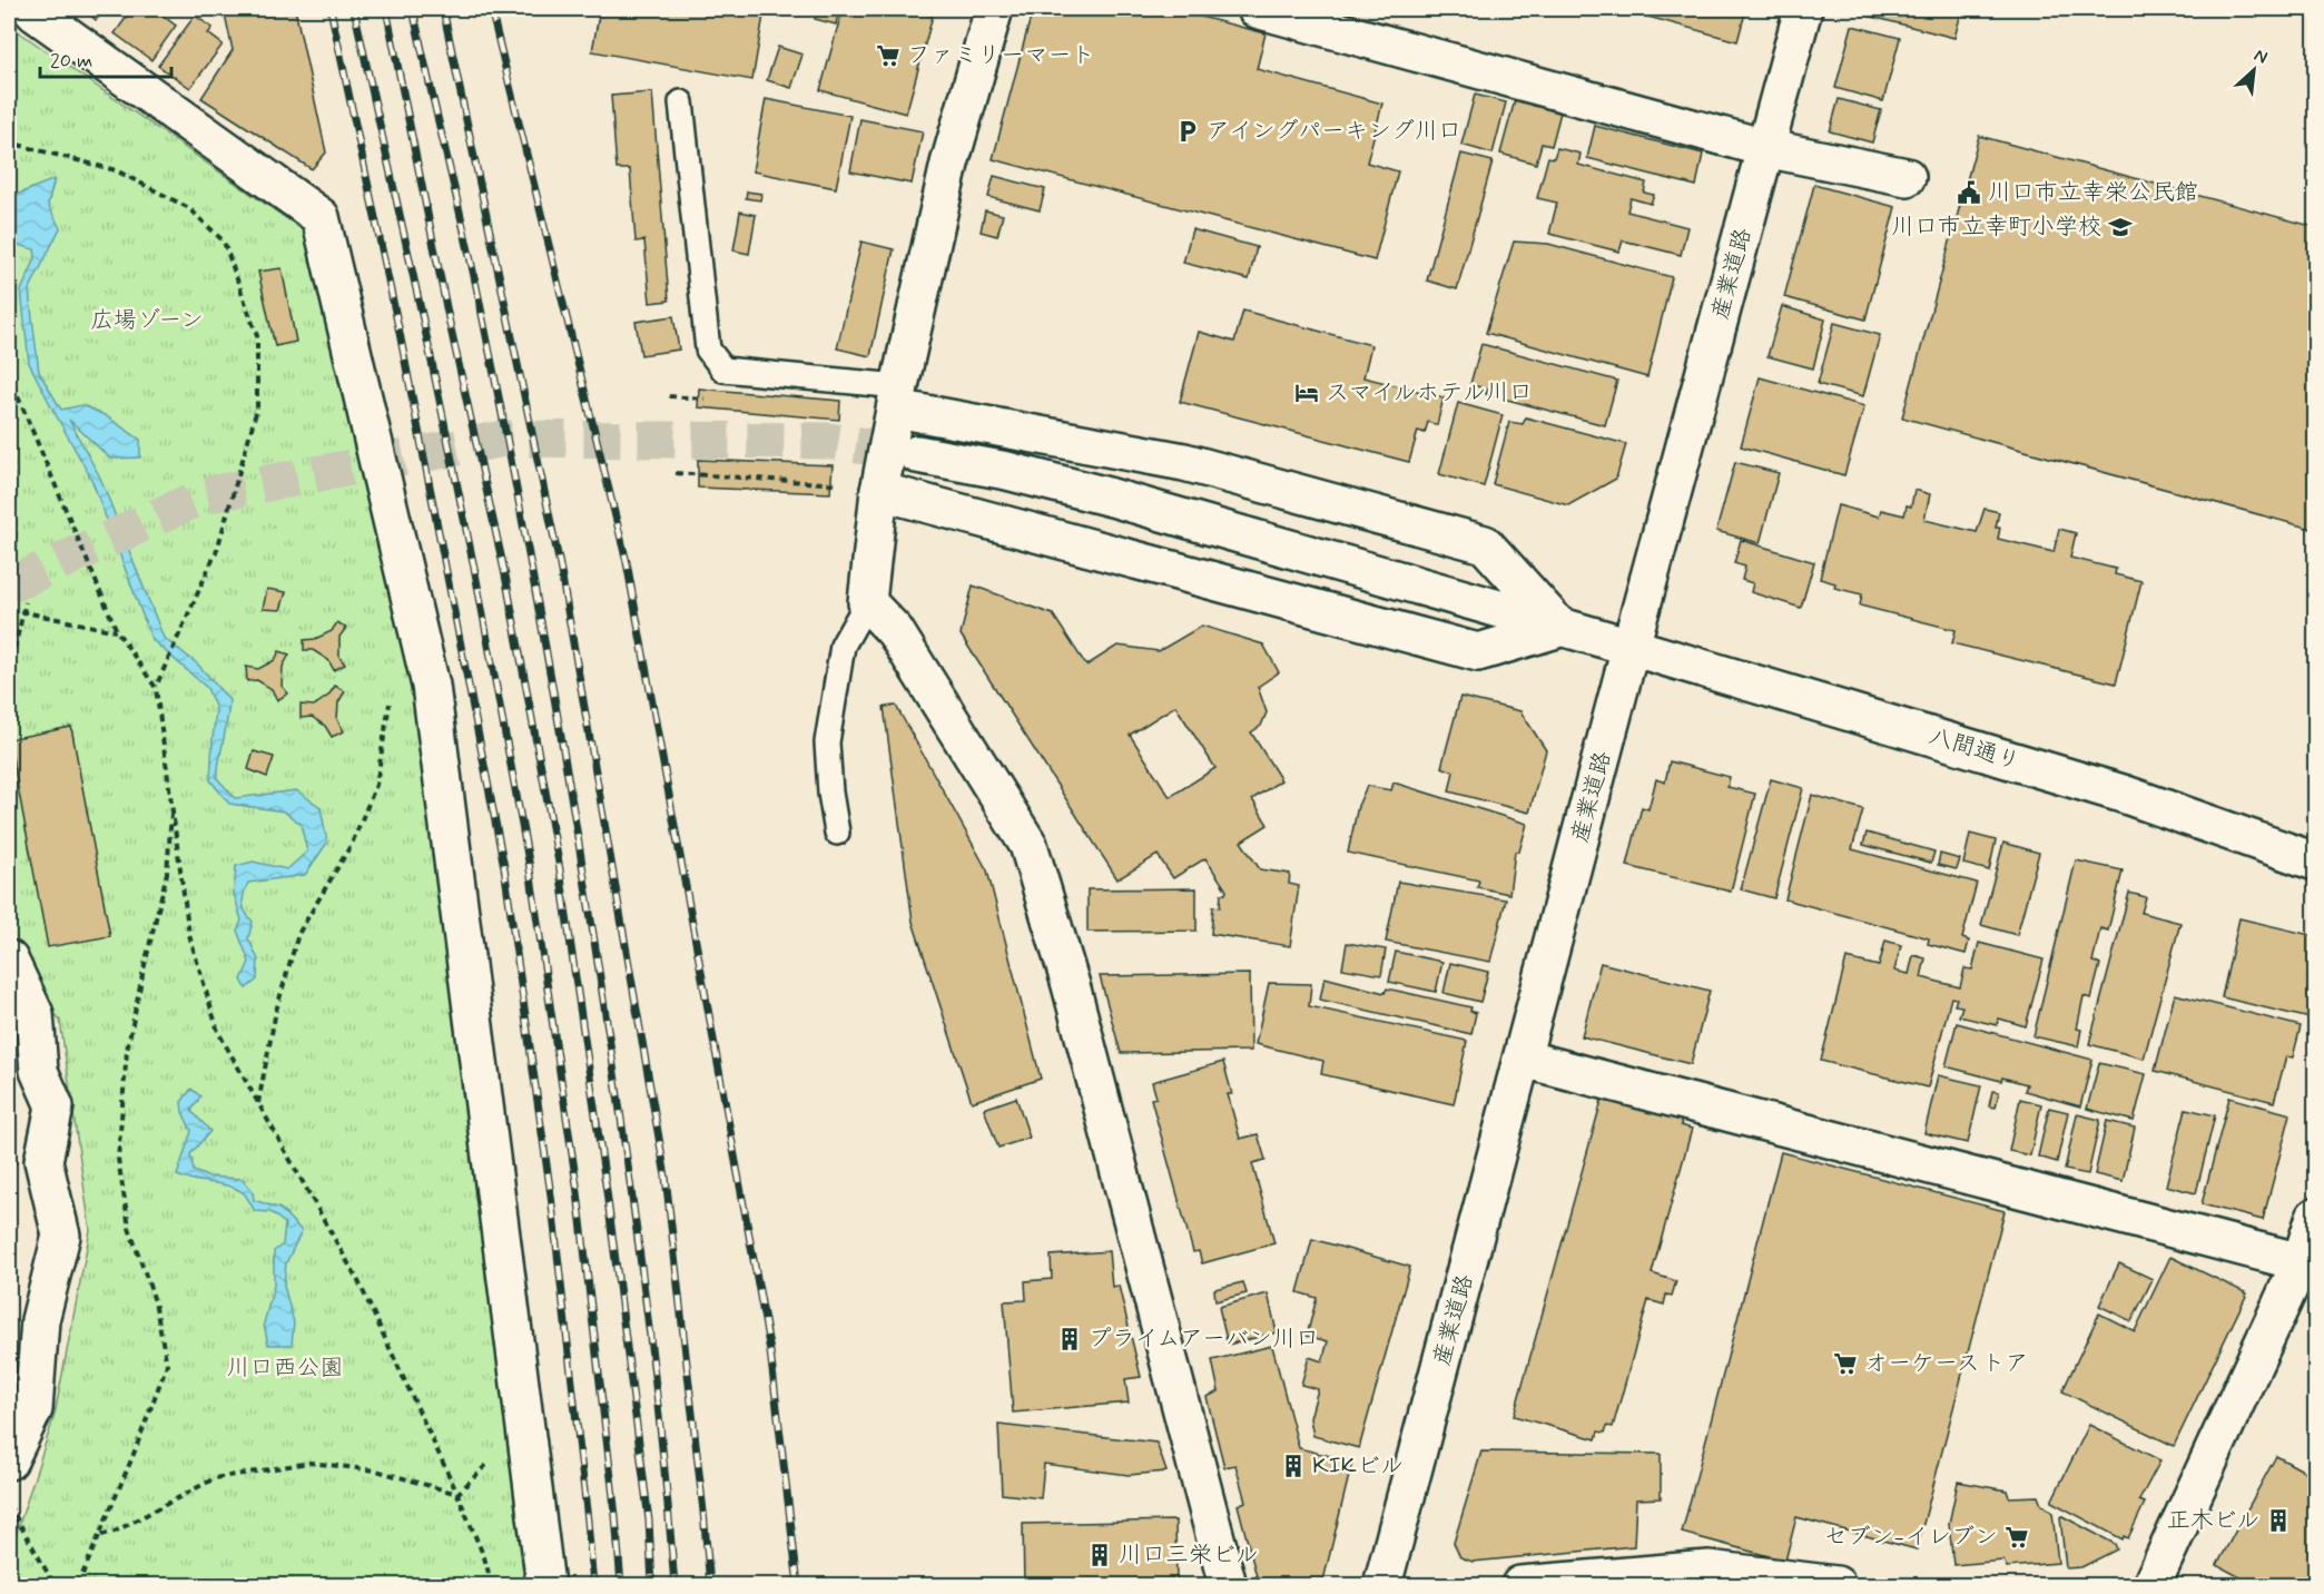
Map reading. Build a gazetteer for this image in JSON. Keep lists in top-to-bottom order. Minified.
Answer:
{"streets":{"street":["産業道路","八間通り"]},"crossings":[["産業道路","八間通り"]],"parks":["広場ゾーン","川口西公園"],"places":{"supermarket":["ファミリーマート","オーケーストア","セブン-イレブン"],"parking":["アイングパーキング川口"],"public building":["川口市立幸栄公民館"],"school or university":["川口市立幸町小学校"],"hotel":["スマイルホテル川口"],"building":["プライムアーバン川口","KIKビル","正木ビル","川口三栄ビル"]},"scale_bar":"20 m","north":"top right"}
